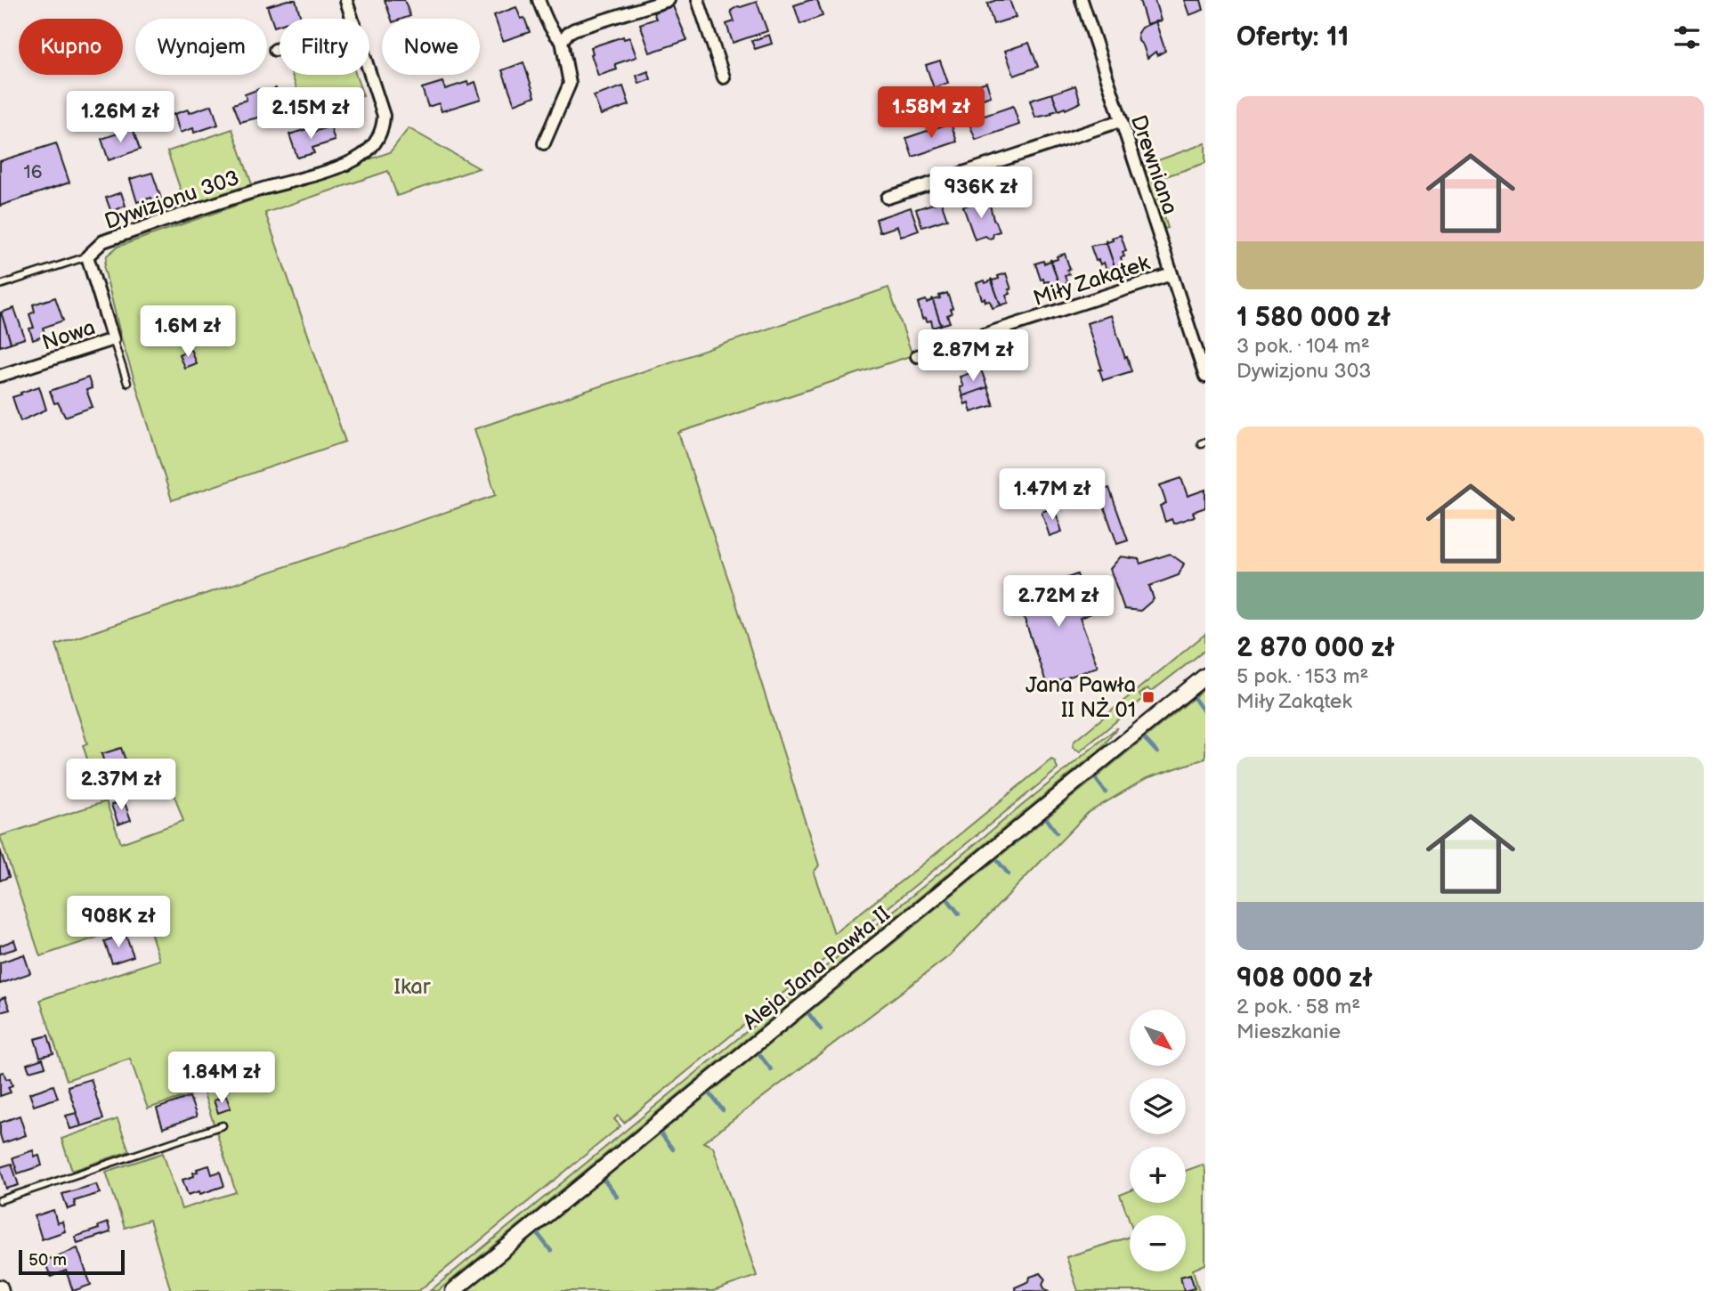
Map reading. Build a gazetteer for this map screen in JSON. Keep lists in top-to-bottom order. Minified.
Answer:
{"streets":{"street":["Drewniana","Dywizjonu 303","Miły Zakątek","Nowa","Aleja Jana Pawła II"]},"crossings":[["Drewniana","Miły Zakątek"]],"parks":["Ikar"],"places":{"transit":["Jana Pawła II NŻ 01"]},"house_numbers":["16"],"scale_bar":"50 m","north":"bottom right","page":{"heading":"Oferty: 11","chip":["Kupno","Wynajem","Filtry","Nowe"],"list":[{"name":"1 580 000 zł","note":"3 pok. · 104 m² · Dywizjonu 303"},{"name":"2 870 000 zł","note":"5 pok. · 153 m² · Miły Zakątek"},{"name":"908 000 zł","note":"2 pok. · 58 m² · Mieszkanie"}],"price":["1.58M zł","2.15M zł","1.26M zł","936K zł","1.6M zł","2.87M zł","1.47M zł","2.72M zł","2.37M zł","908K zł","1.84M zł"],"map_buttons":["+","−"],"scale":"50 m"}}
